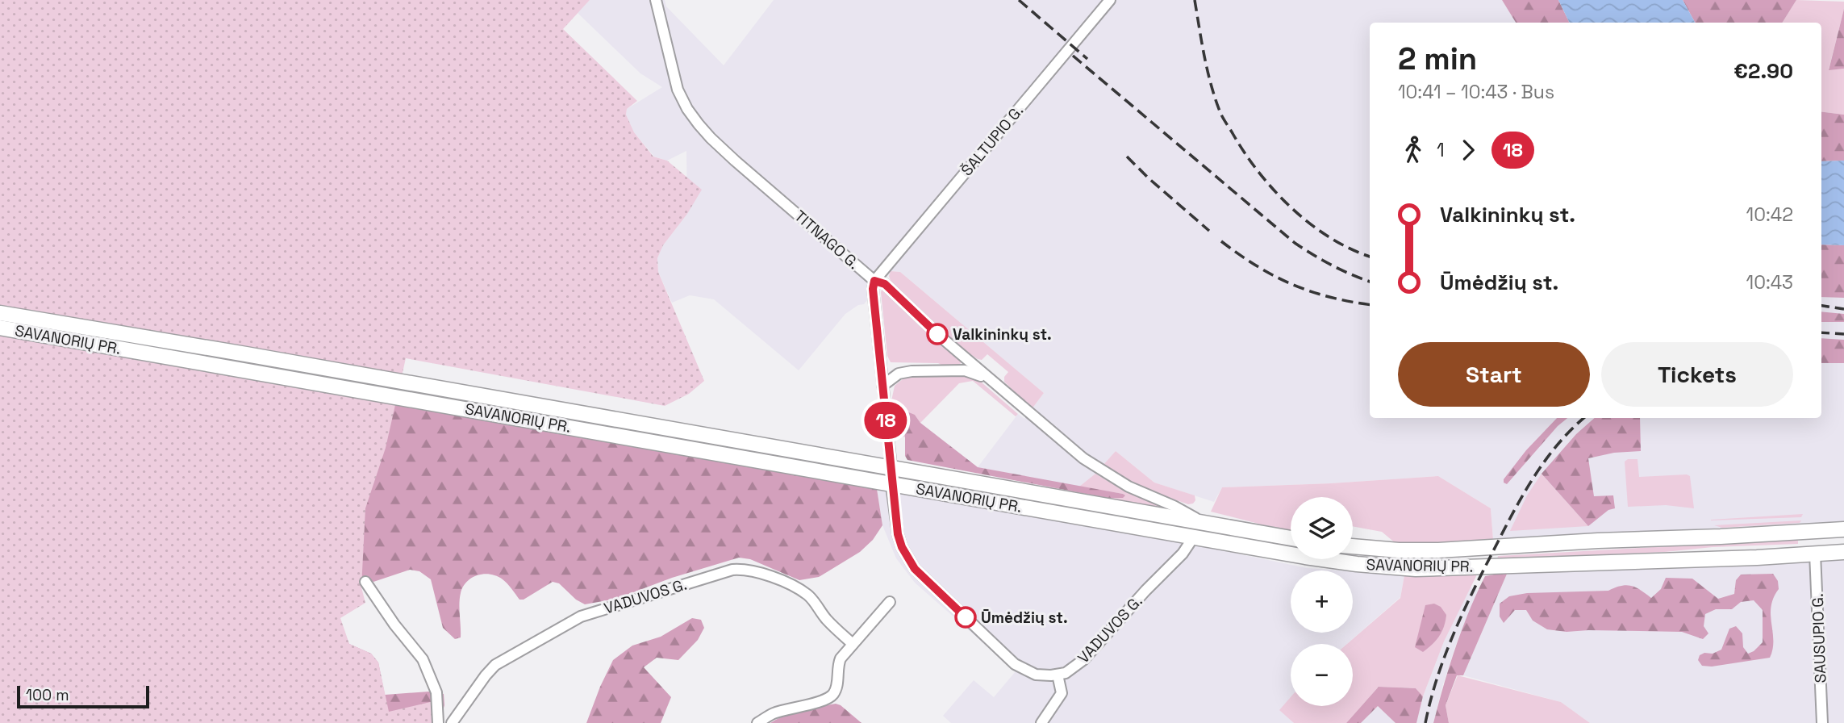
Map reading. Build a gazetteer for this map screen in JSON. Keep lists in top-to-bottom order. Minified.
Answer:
{"streets":{"highway":["SAVANORIŲ PR."],"street":["ŠALTUPIO G.","TITNAGO G.","VADUVOS G.","SAUSUPIO G."]},"crossings":[["ŠALTUPIO G.","TITNAGO G."],["TITNAGO G.","SAVANORIŲ PR."],["SAVANORIŲ PR.","VADUVOS G."],["SAVANORIŲ PR.","SAUSUPIO G."]],"places":["Valkininkų st.","Ūmėdžių st."],"lines":["bus line 18"],"scale_bar":"100 m","page":{"on_map":"18","heading":["2 min","10:41 – 10:43 · Bus","€2.90"],"legs":["1","18"],"list":[{"name":"Valkininkų st.","value":"10:42"},{"name":"Ūmėdžių st.","value":"10:43"}],"buttons":["Start","Tickets"],"map_buttons":["+","−"],"scale":"100 m"}}
